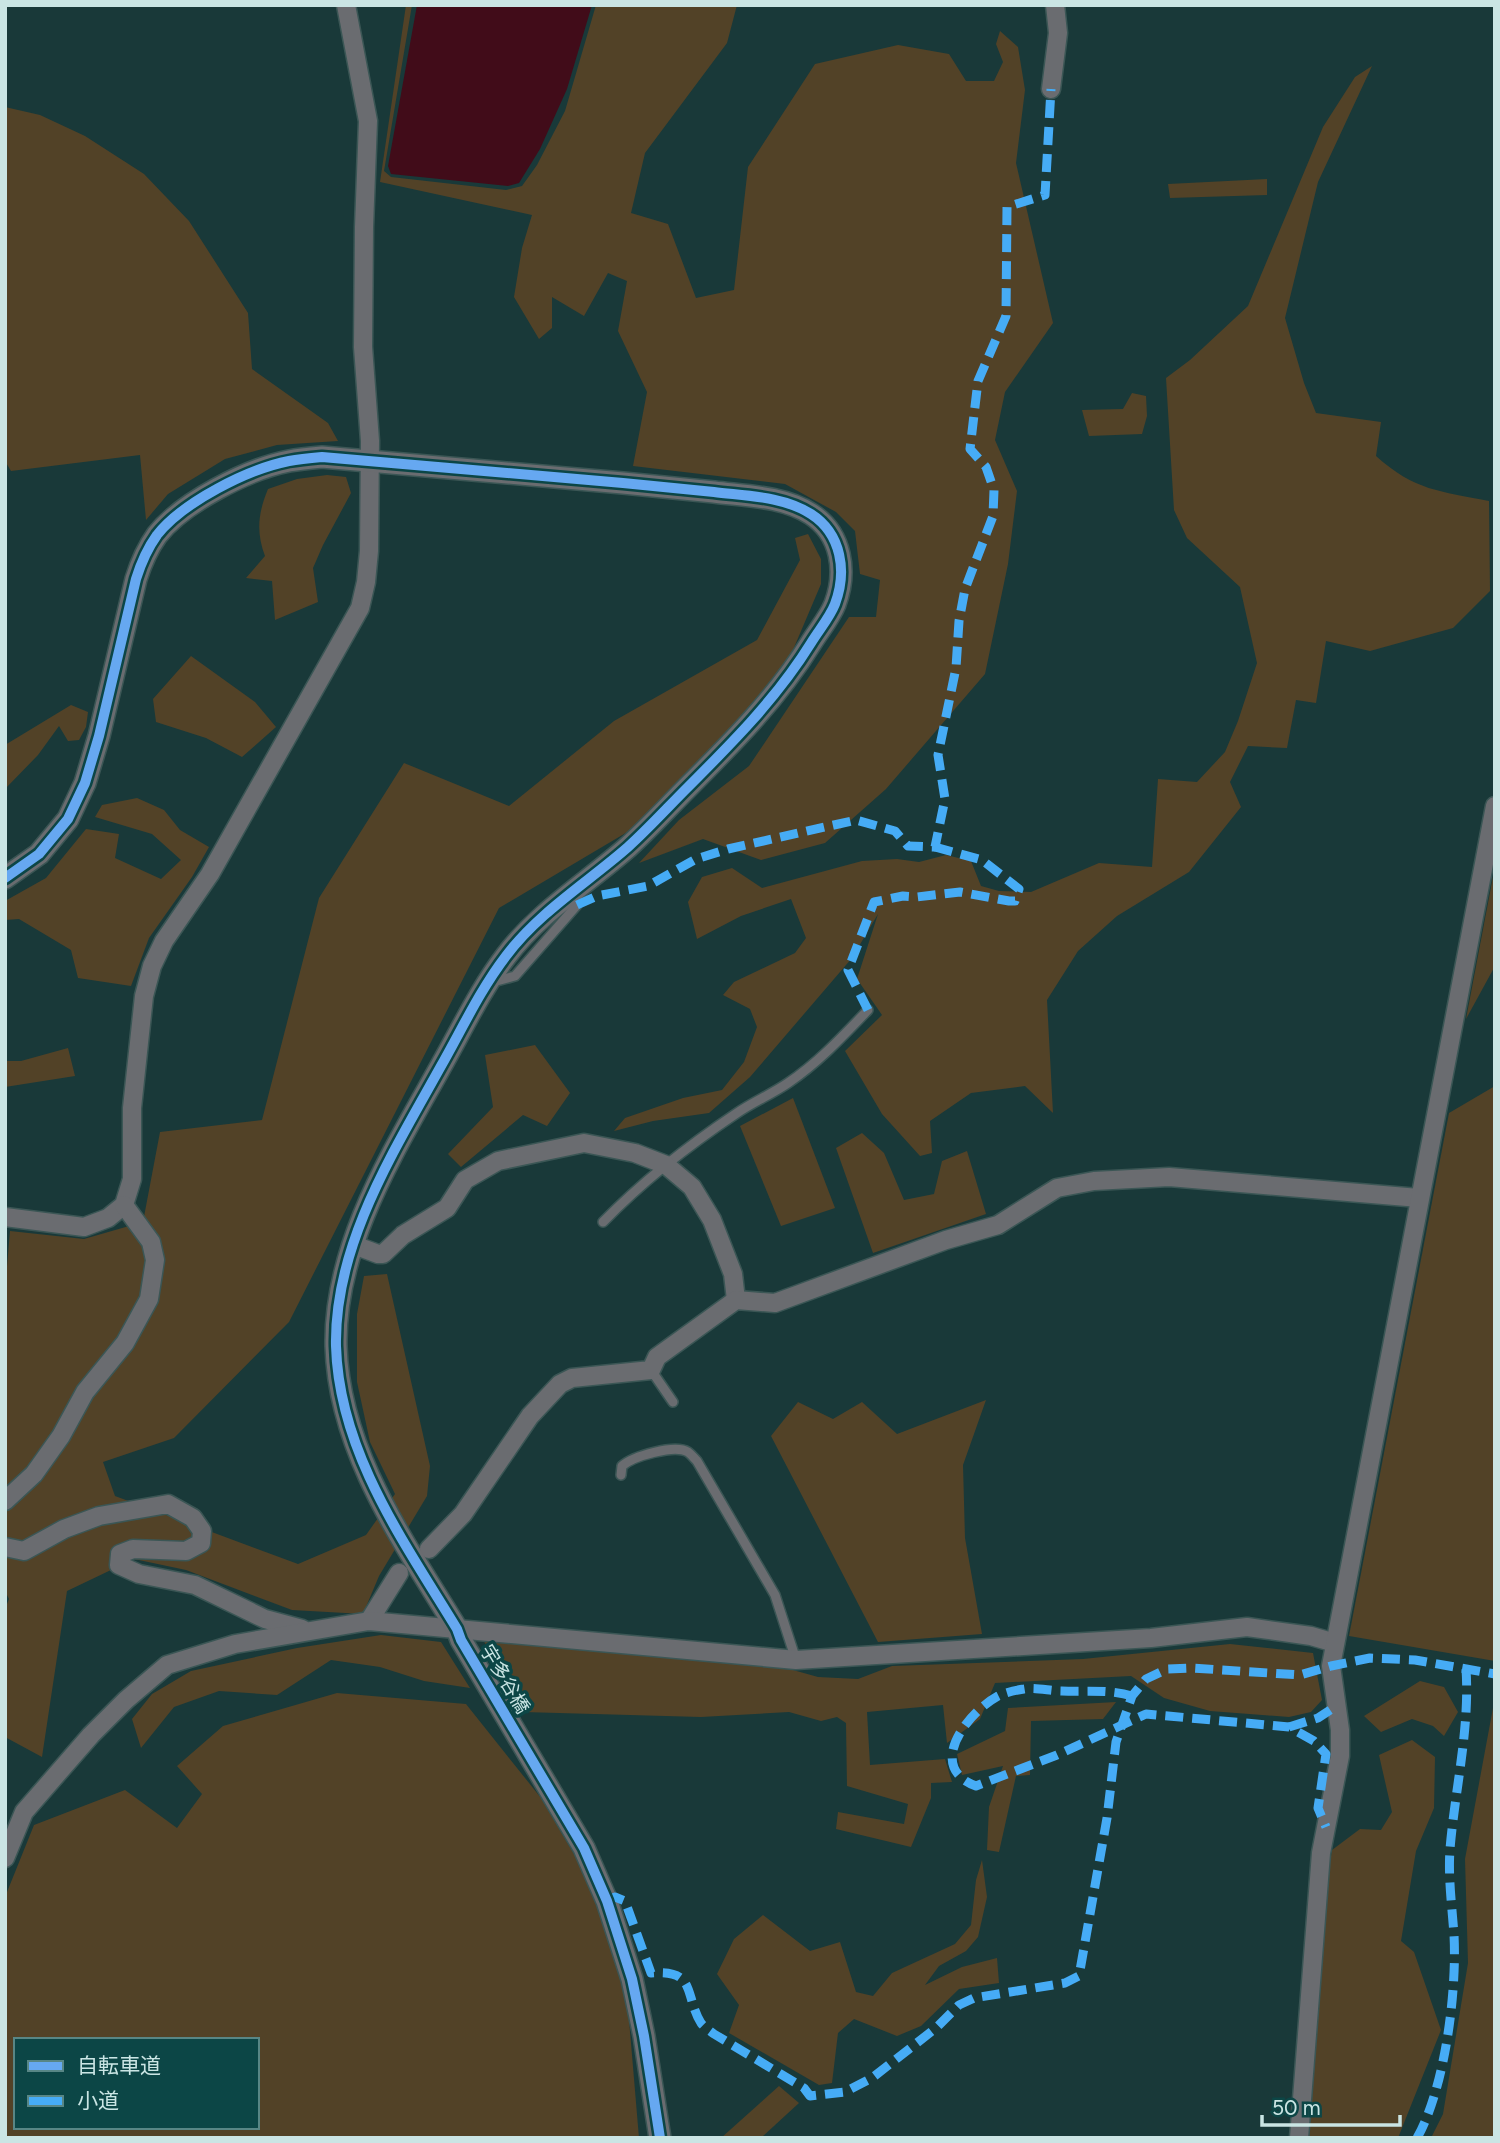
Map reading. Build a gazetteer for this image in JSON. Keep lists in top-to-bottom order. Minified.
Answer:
{"streets":{"street":["宇多谷橋"]},"legend":["自転車道","小道"],"scale_bar":"50 m"}
